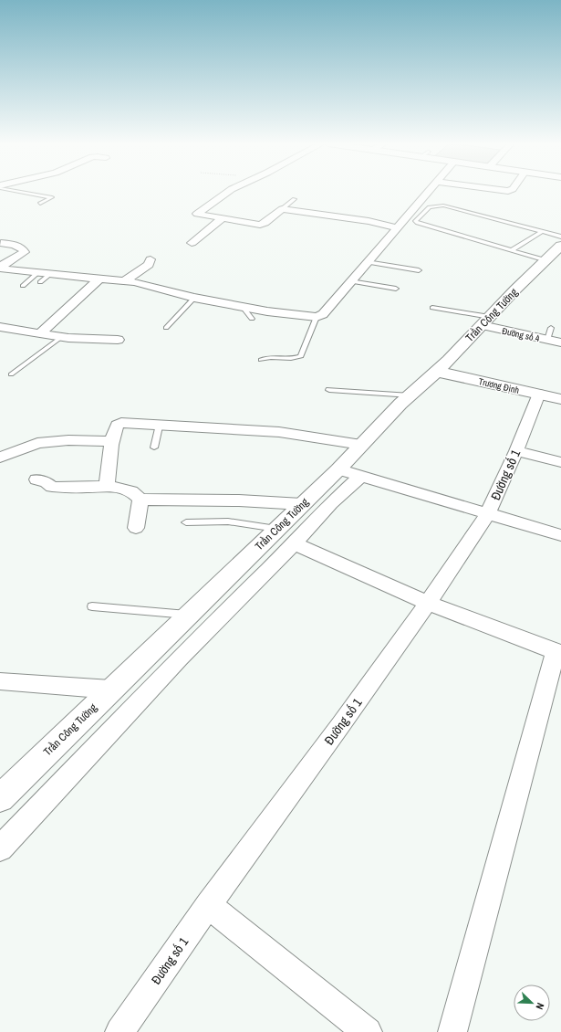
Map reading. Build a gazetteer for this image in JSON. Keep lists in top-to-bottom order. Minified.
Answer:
{"streets":{"main road":["Trần Công Tường","Trương Định"],"street":["Đường số 4","Đường số 1"]},"crossings":[["Trần Công Tường","Đường số 4"],["Trần Công Tường","Trương Định"],["Trương Định","Đường số 1"]],"north":"bottom right"}
